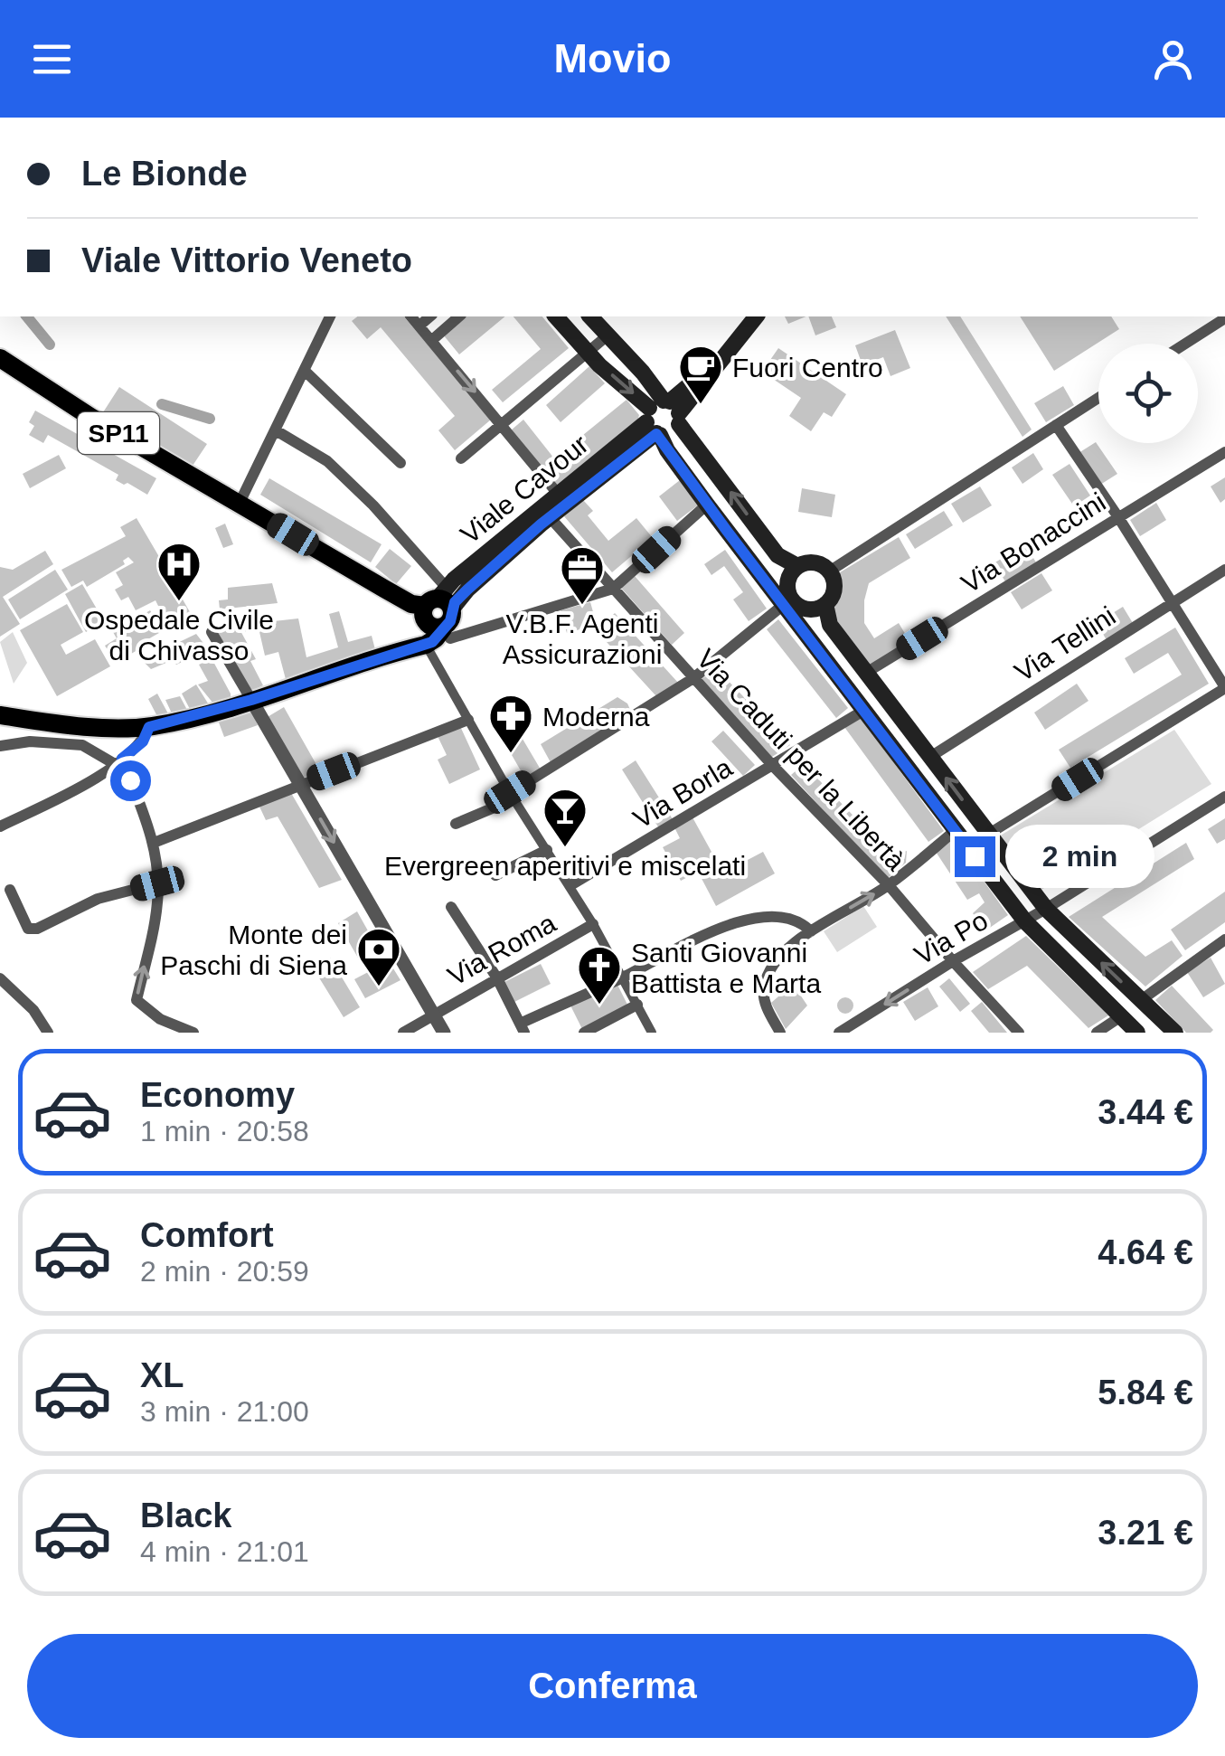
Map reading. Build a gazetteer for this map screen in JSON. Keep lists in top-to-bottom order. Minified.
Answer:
{"streets":{"main road":["SP11","Viale Cavour"],"street":["Via Bonaccini","Via Tellini","Via Caduti per la Libertà","Via Borla","Via Po","Via Roma"]},"crossings":[["Viale Cavour","Via Caduti per la Libertà"],["Via Caduti per la Libertà","Via Borla"],["Via Caduti per la Libertà","Via Po"]],"places":{"cafe":["Fuori Centro"],"hospital":["Ospedale Civile di Chivasso"],"office":["V.B.F. Agenti Assicurazioni"],"pharmacy":["Moderna"],"bar":["Evergreen aperitivi e miscelati"],"bank":["Monte dei Paschi di Siena"],"church":["Santi Giovanni Battista e Marta"]},"page":{"header":"Movio","banner":["Le Bionde","Viale Vittorio Veneto"],"bubble":"2 min","list":[{"name":"Economy","note":"1 min · 20:58","value":"3.44 €"},{"name":"Comfort","note":"2 min · 20:59","value":"4.64 €"},{"name":"XL","note":"3 min · 21:00","value":"5.84 €"},{"name":"Black","note":"4 min · 21:01","value":"3.21 €"}],"buttons":"Conferma"}}
